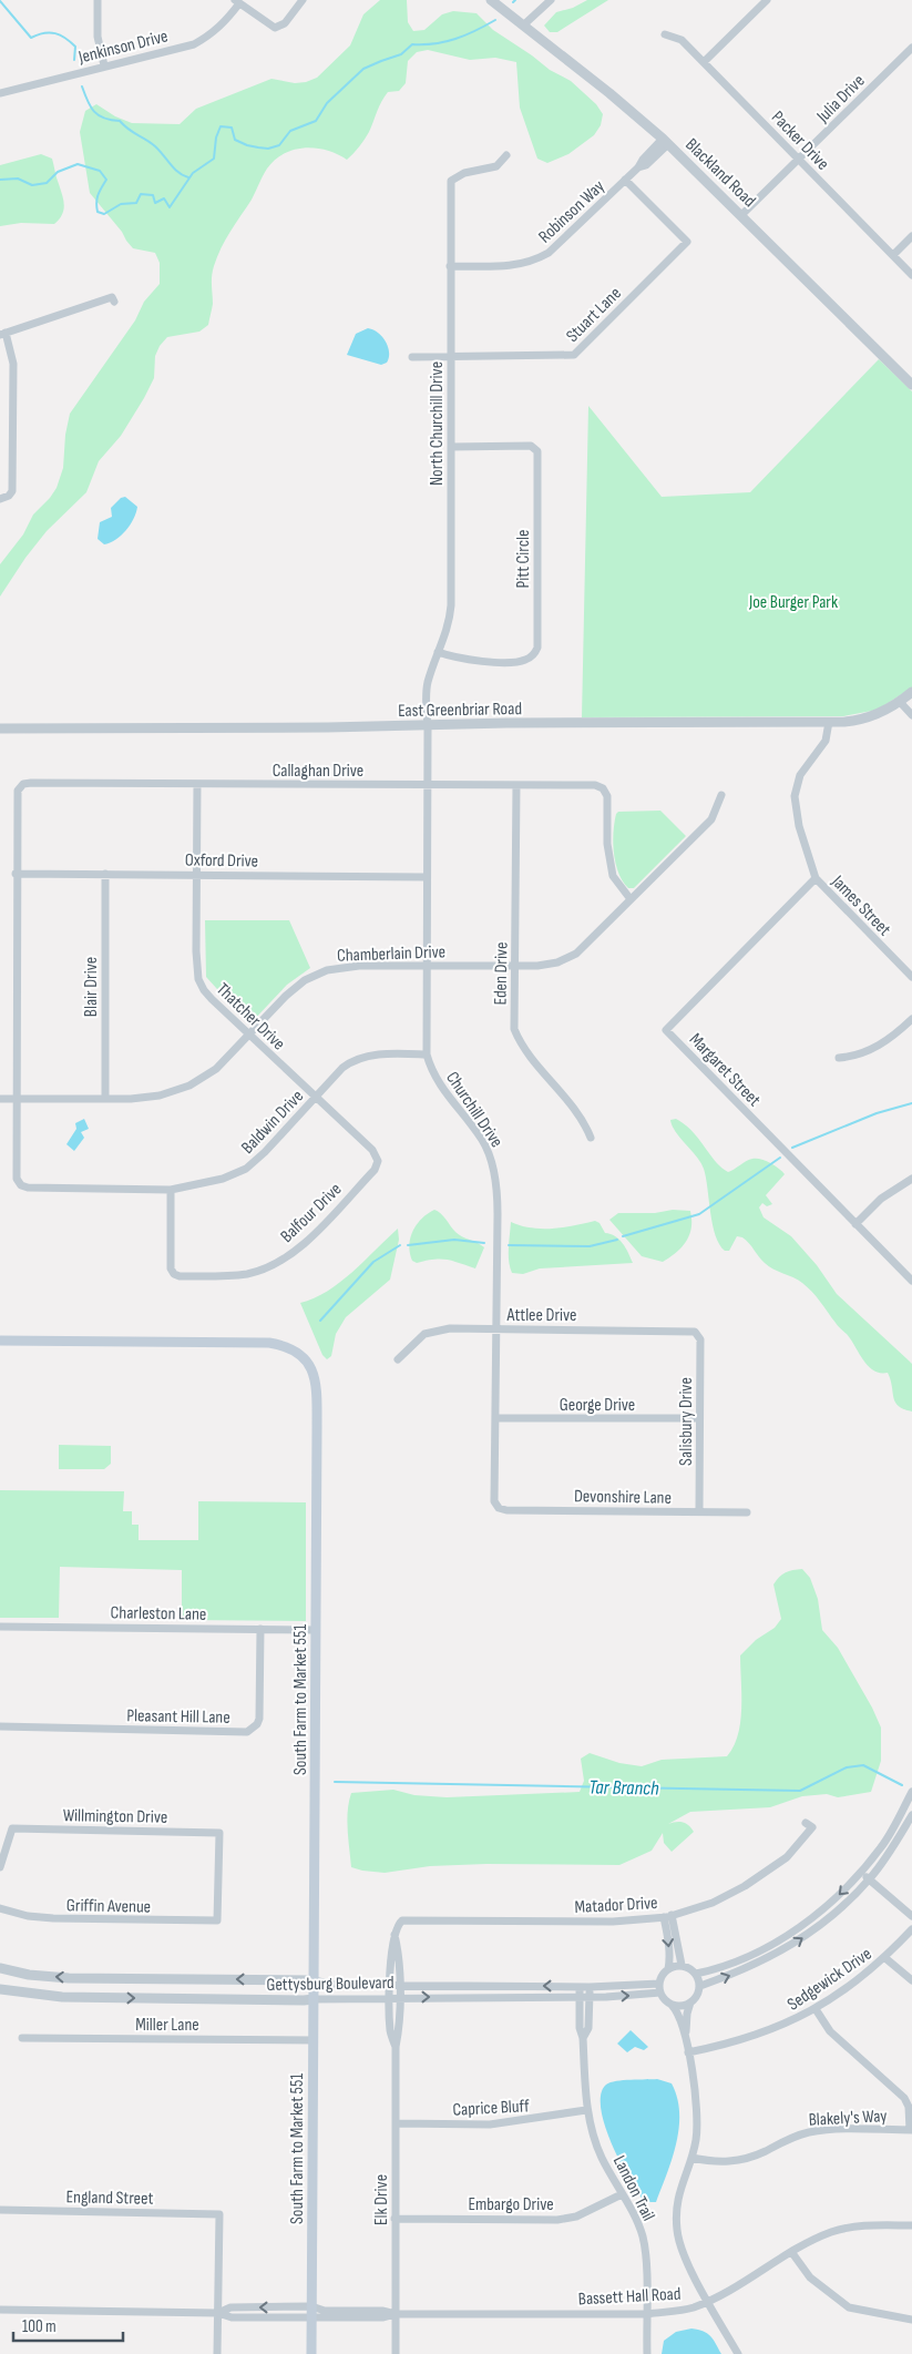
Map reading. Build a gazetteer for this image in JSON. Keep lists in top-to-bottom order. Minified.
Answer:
{"streets":{"main road":["South Farm to Market 551"],"street":["Jenkinson Drive","Julia Drive","Packer Drive","Blackland Road","Robinson Way","Stuart Lane","North Churchill Drive","Pitt Circle","East Greenbriar Road","Callaghan Drive","Oxford Drive","James Street","Chamberlain Drive","Eden Drive","Blair Drive","Thatcher Drive","Margaret Street","Churchill Drive","Baldwin Drive","Balfour Drive","Attlee Drive","George Drive","Salisbury Drive","Devonshire Lane","Charleston Lane","Pleasant Hill Lane","Willmington Drive","Matador Drive","Griffin Avenue","Sedgewick Drive","Gettysburg Boulevard","Miller Lane","Caprice Bluff","Blakely's Way","Landon Trail","England Street","Elk Drive","Embargo Drive","Bassett Hall Road"]},"crossings":[["Julia Drive","Packer Drive"],["Julia Drive","Blackland Road"],["Blackland Road","Robinson Way"],["Robinson Way","Stuart Lane"],["Robinson Way","North Churchill Drive"],["Stuart Lane","North Churchill Drive"],["North Churchill Drive","Pitt Circle"],["North Churchill Drive","East Greenbriar Road"],["North Churchill Drive","Churchill Drive"],["East Greenbriar Road","James Street"],["East Greenbriar Road","Churchill Drive"],["Callaghan Drive","Oxford Drive"],["Callaghan Drive","Chamberlain Drive"],["Callaghan Drive","Eden Drive"],["Callaghan Drive","Thatcher Drive"],["Callaghan Drive","Churchill Drive"],["Oxford Drive","Blair Drive"],["Oxford Drive","Thatcher Drive"],["Oxford Drive","Churchill Drive"],["James Street","Margaret Street"],["Chamberlain Drive","Eden Drive"],["Chamberlain Drive","Blair Drive"],["Chamberlain Drive","Thatcher Drive"],["Chamberlain Drive","Churchill Drive"],["Chamberlain Drive","Baldwin Drive"],["Thatcher Drive","Baldwin Drive"],["Thatcher Drive","Balfour Drive"],["Churchill Drive","Baldwin Drive"],["Churchill Drive","Attlee Drive"],["Churchill Drive","George Drive"],["Churchill Drive","Devonshire Lane"],["Baldwin Drive","Balfour Drive"],["Attlee Drive","Salisbury Drive"],["George Drive","Salisbury Drive"],["Salisbury Drive","Devonshire Lane"],["Charleston Lane","South Farm to Market 551"],["Charleston Lane","Pleasant Hill Lane"],["South Farm to Market 551","Gettysburg Boulevard"],["South Farm to Market 551","Miller Lane"],["South Farm to Market 551","Bassett Hall Road"],["Willmington Drive","Griffin Avenue"],["Matador Drive","Gettysburg Boulevard"],["Matador Drive","Elk Drive"],["Gettysburg Boulevard","Landon Trail"],["Gettysburg Boulevard","Elk Drive"],["Caprice Bluff","Landon Trail"],["Caprice Bluff","Elk Drive"],["Landon Trail","Embargo Drive"],["Landon Trail","Bassett Hall Road"],["England Street","Bassett Hall Road"],["Elk Drive","Embargo Drive"],["Elk Drive","Bassett Hall Road"]],"water":["Tar Branch"],"parks":["Joe Burger Park"],"scale_bar":"100 m"}
